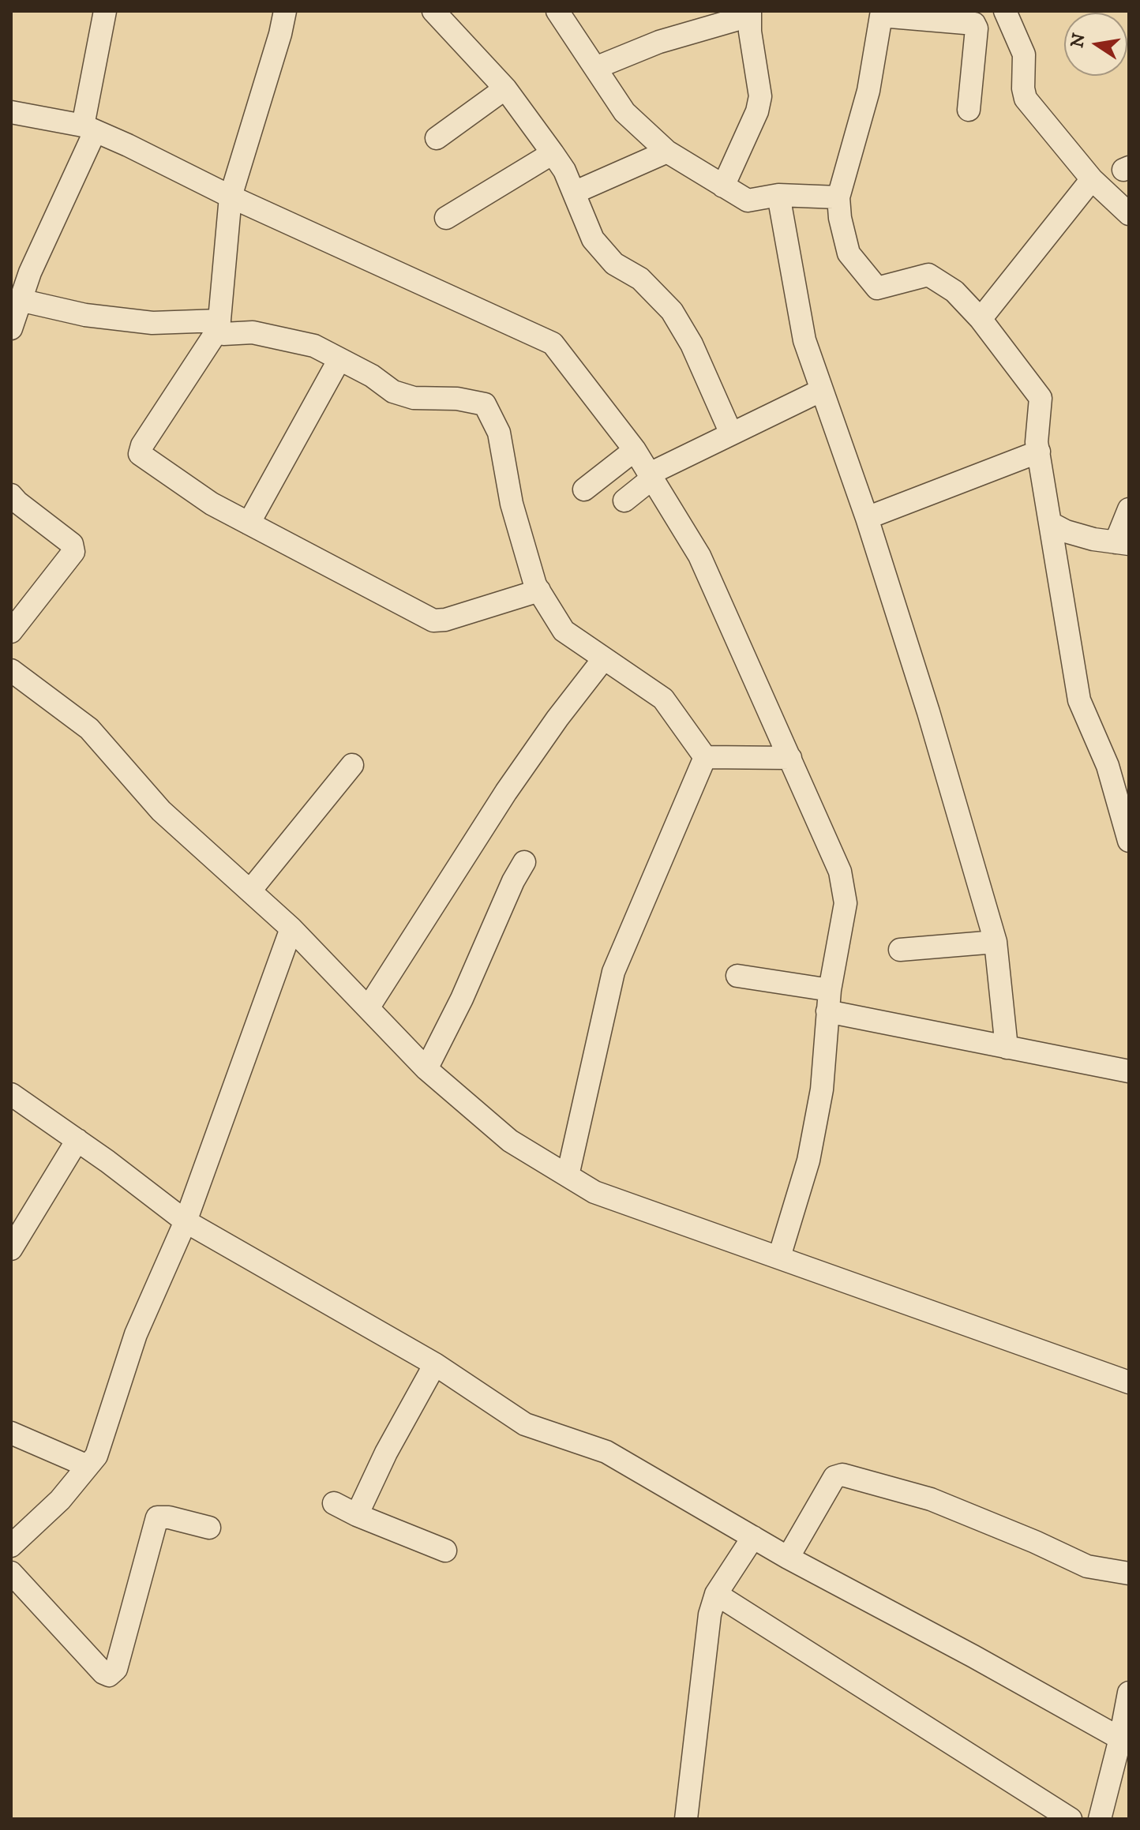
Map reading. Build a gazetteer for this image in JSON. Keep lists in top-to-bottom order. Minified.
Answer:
{"north":"left"}
